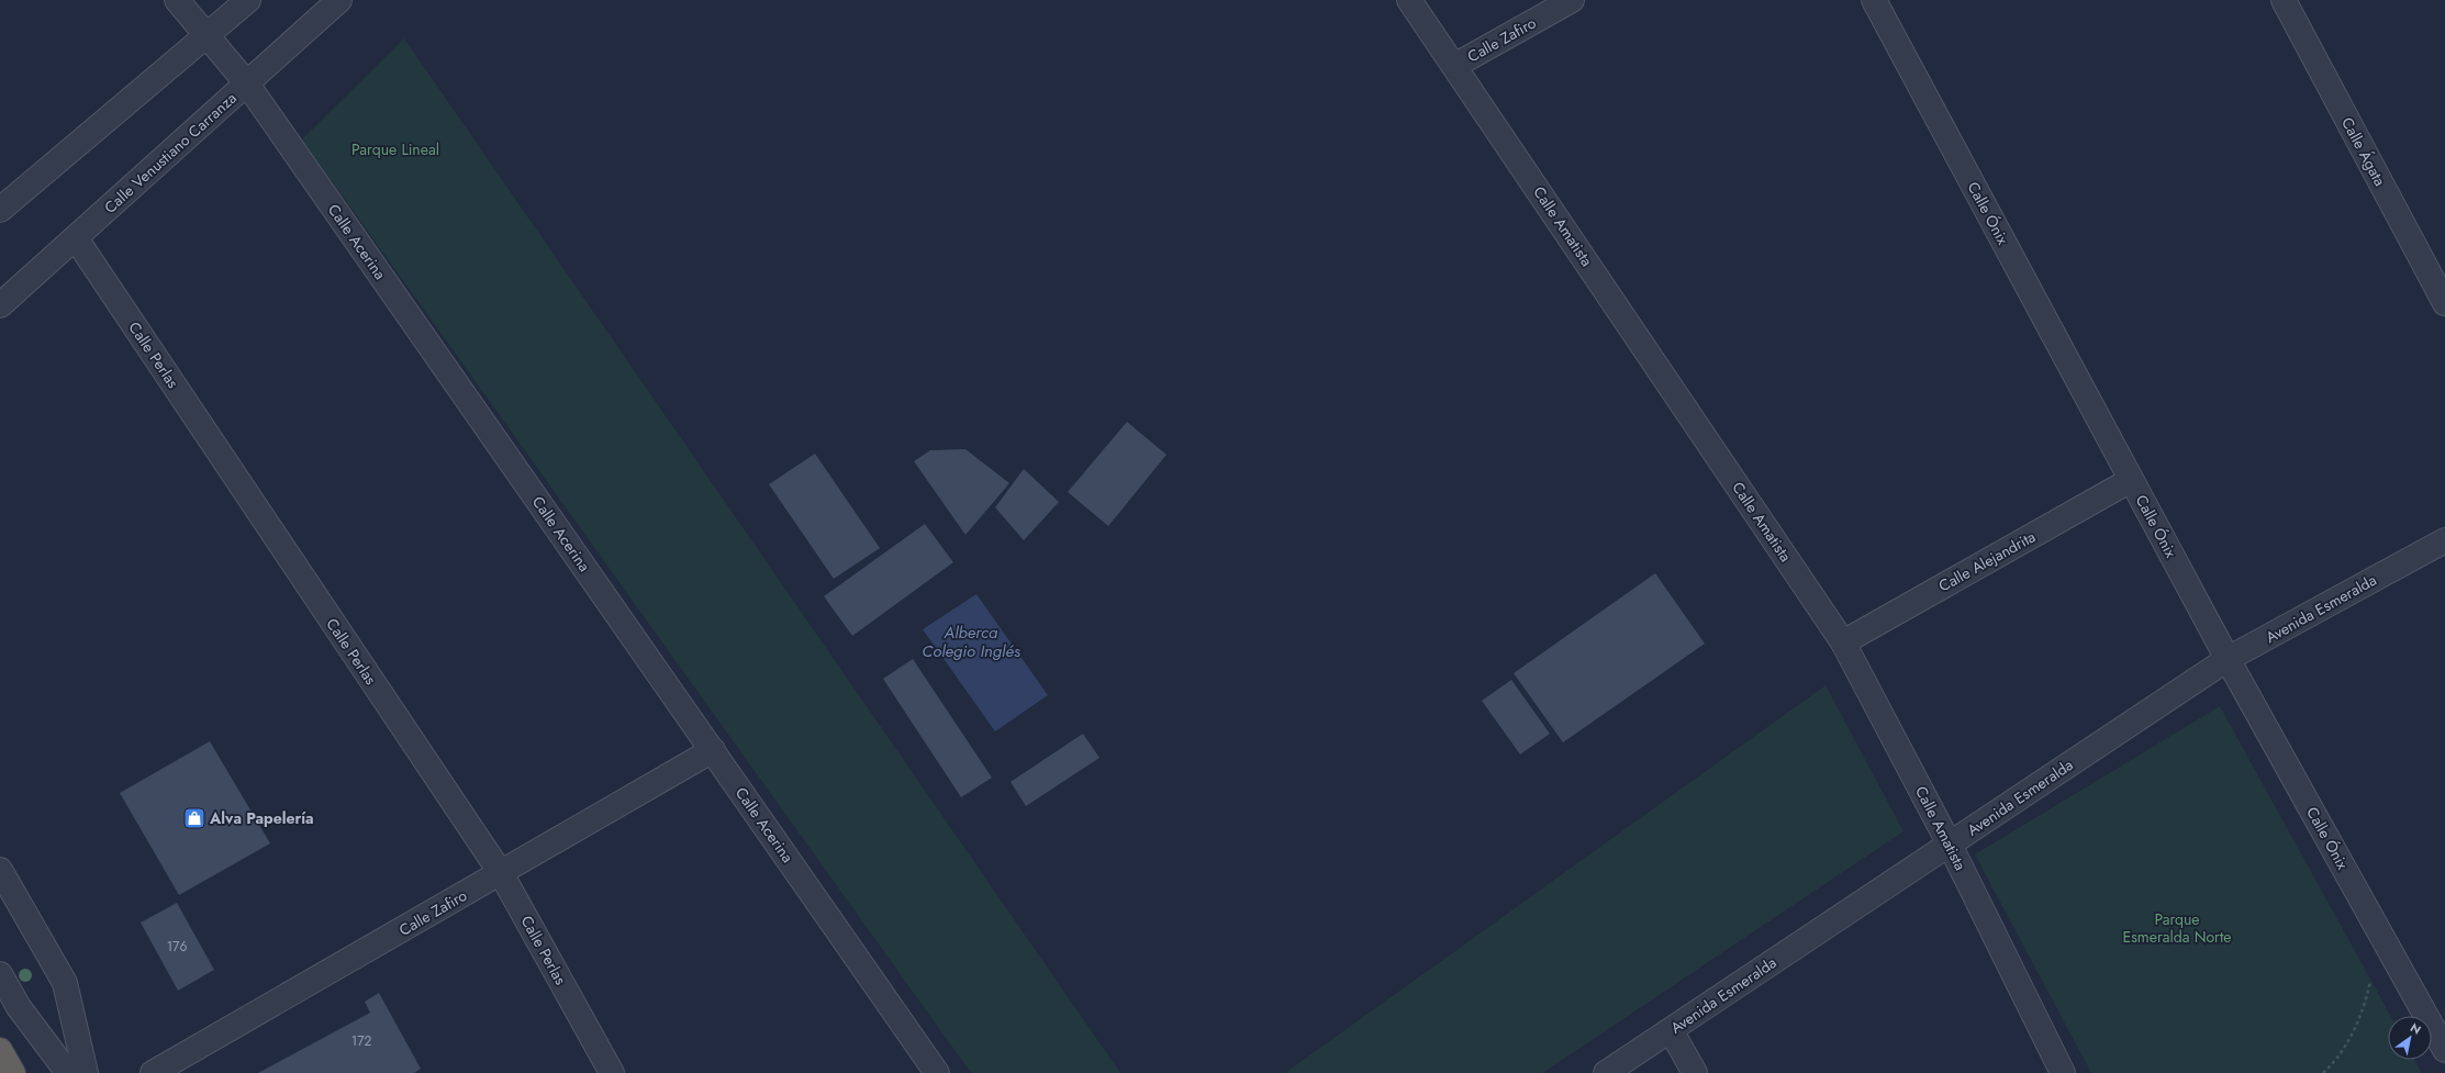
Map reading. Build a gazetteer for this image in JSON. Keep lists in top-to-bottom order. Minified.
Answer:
{"streets":{"street":["Calle Zafiro","Calle Ágata","Calle Venustiano Carranza","Calle Ónix","Calle Amatista","Calle Acerina","Calle Perlas","Calle Alejandrita","Avenida Esmeralda"]},"crossings":[["Calle Zafiro","Calle Amatista"],["Calle Zafiro","Calle Acerina"],["Calle Zafiro","Calle Perlas"],["Calle Venustiano Carranza","Calle Acerina"],["Calle Venustiano Carranza","Calle Perlas"],["Calle Ónix","Calle Alejandrita"],["Calle Ónix","Avenida Esmeralda"],["Calle Amatista","Calle Alejandrita"],["Calle Amatista","Avenida Esmeralda"]],"water":["Alberca Colegio Inglés"],"parks":["Parque Lineal","Parque Esmeralda Norte"],"places":{"shop":["Alva Papelería"]},"house_numbers":["176","172"],"north":"top right"}
